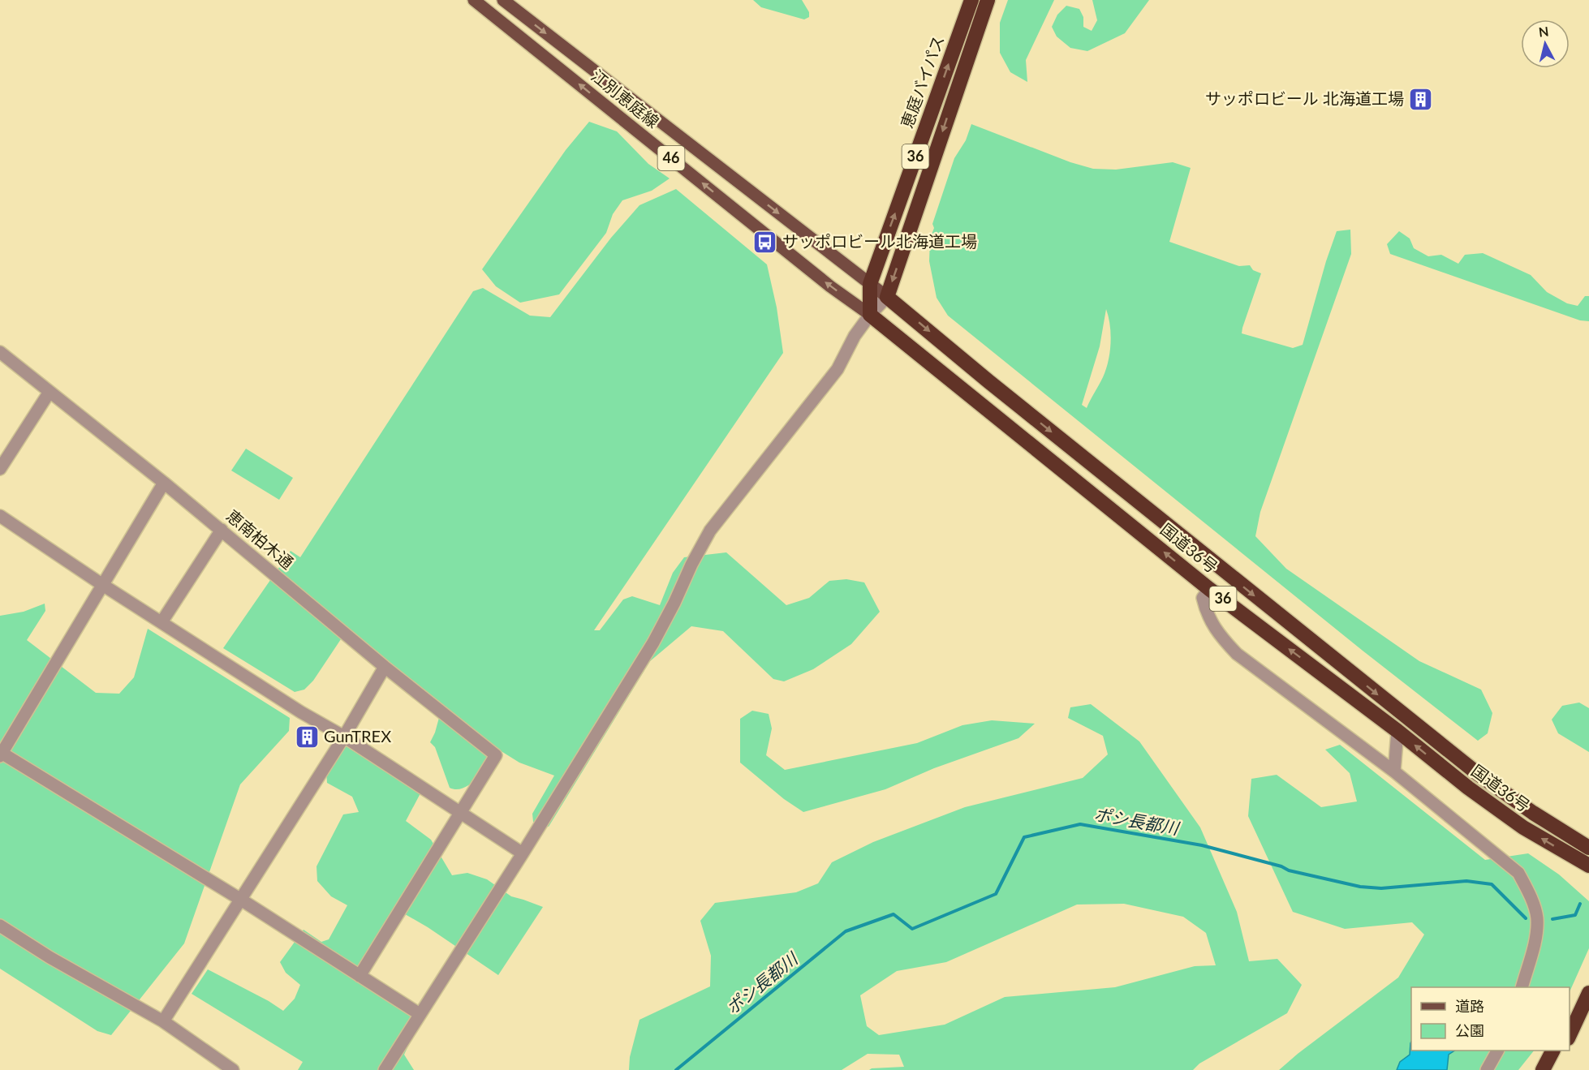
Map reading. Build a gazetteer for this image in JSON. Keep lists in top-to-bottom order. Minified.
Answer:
{"streets":{"highway":["恵庭バイパス","36","国道36号"],"main road":["江別恵庭線","46"],"street":["恵南柏木通"]},"crossings":[["恵庭バイパス","江別恵庭線"],["恵庭バイパス","国道36号"],["江別恵庭線","36"],["江別恵庭線","国道36号"],["36","国道36号"]],"water":["ポシ長都川"],"places":{"building":["サッポロビール 北海道工場","GunTREX"],"bus stop":["サッポロビール北海道工場"]},"legend":["道路","公園"],"north":"top"}
